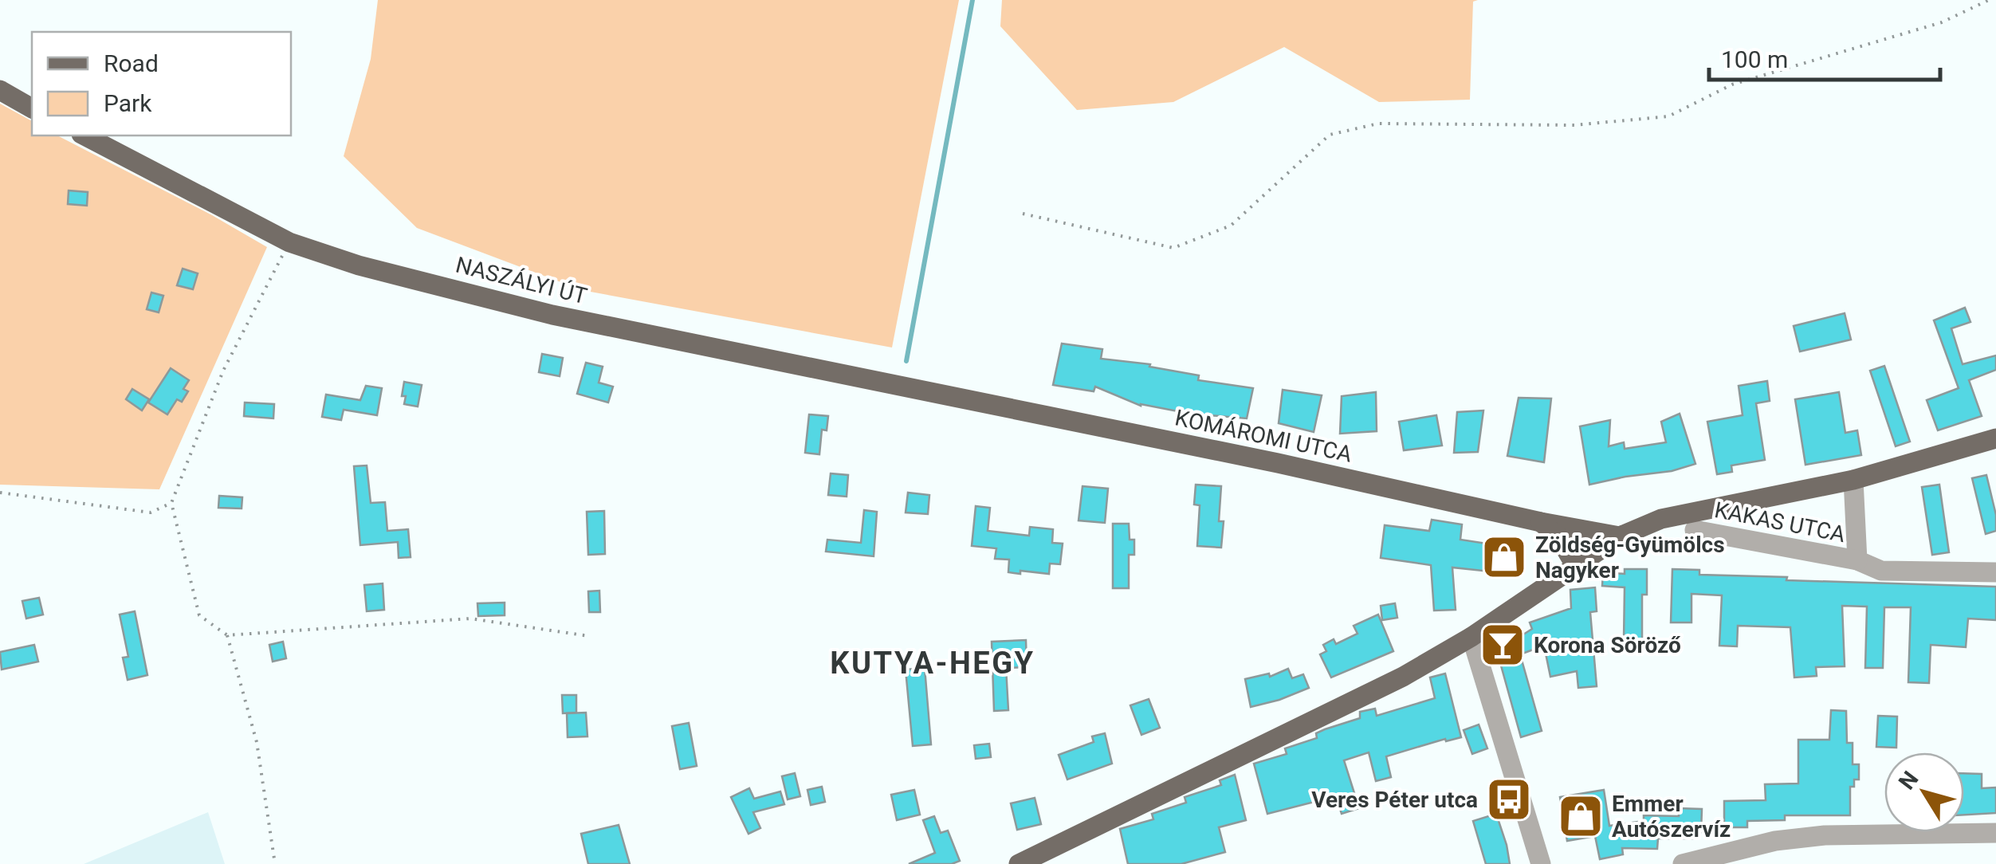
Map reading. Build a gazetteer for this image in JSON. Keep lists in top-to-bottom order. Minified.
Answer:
{"streets":{"main road":["NASZÁLYI ÚT","KOMÁROMI UTCA"],"street":["KAKAS UTCA"]},"crossings":[["NASZÁLYI ÚT","KOMÁROMI UTCA"]],"districts":["KUTYA-HEGY"],"places":{"shop":["Zöldség-Gyümölcs Nagyker","Emmer Autószervíz"],"bar":["Korona Söröző"],"bus stop":["Veres Péter utca"]},"legend":["Road","Park"],"scale_bar":"100 m","north":"top left"}
